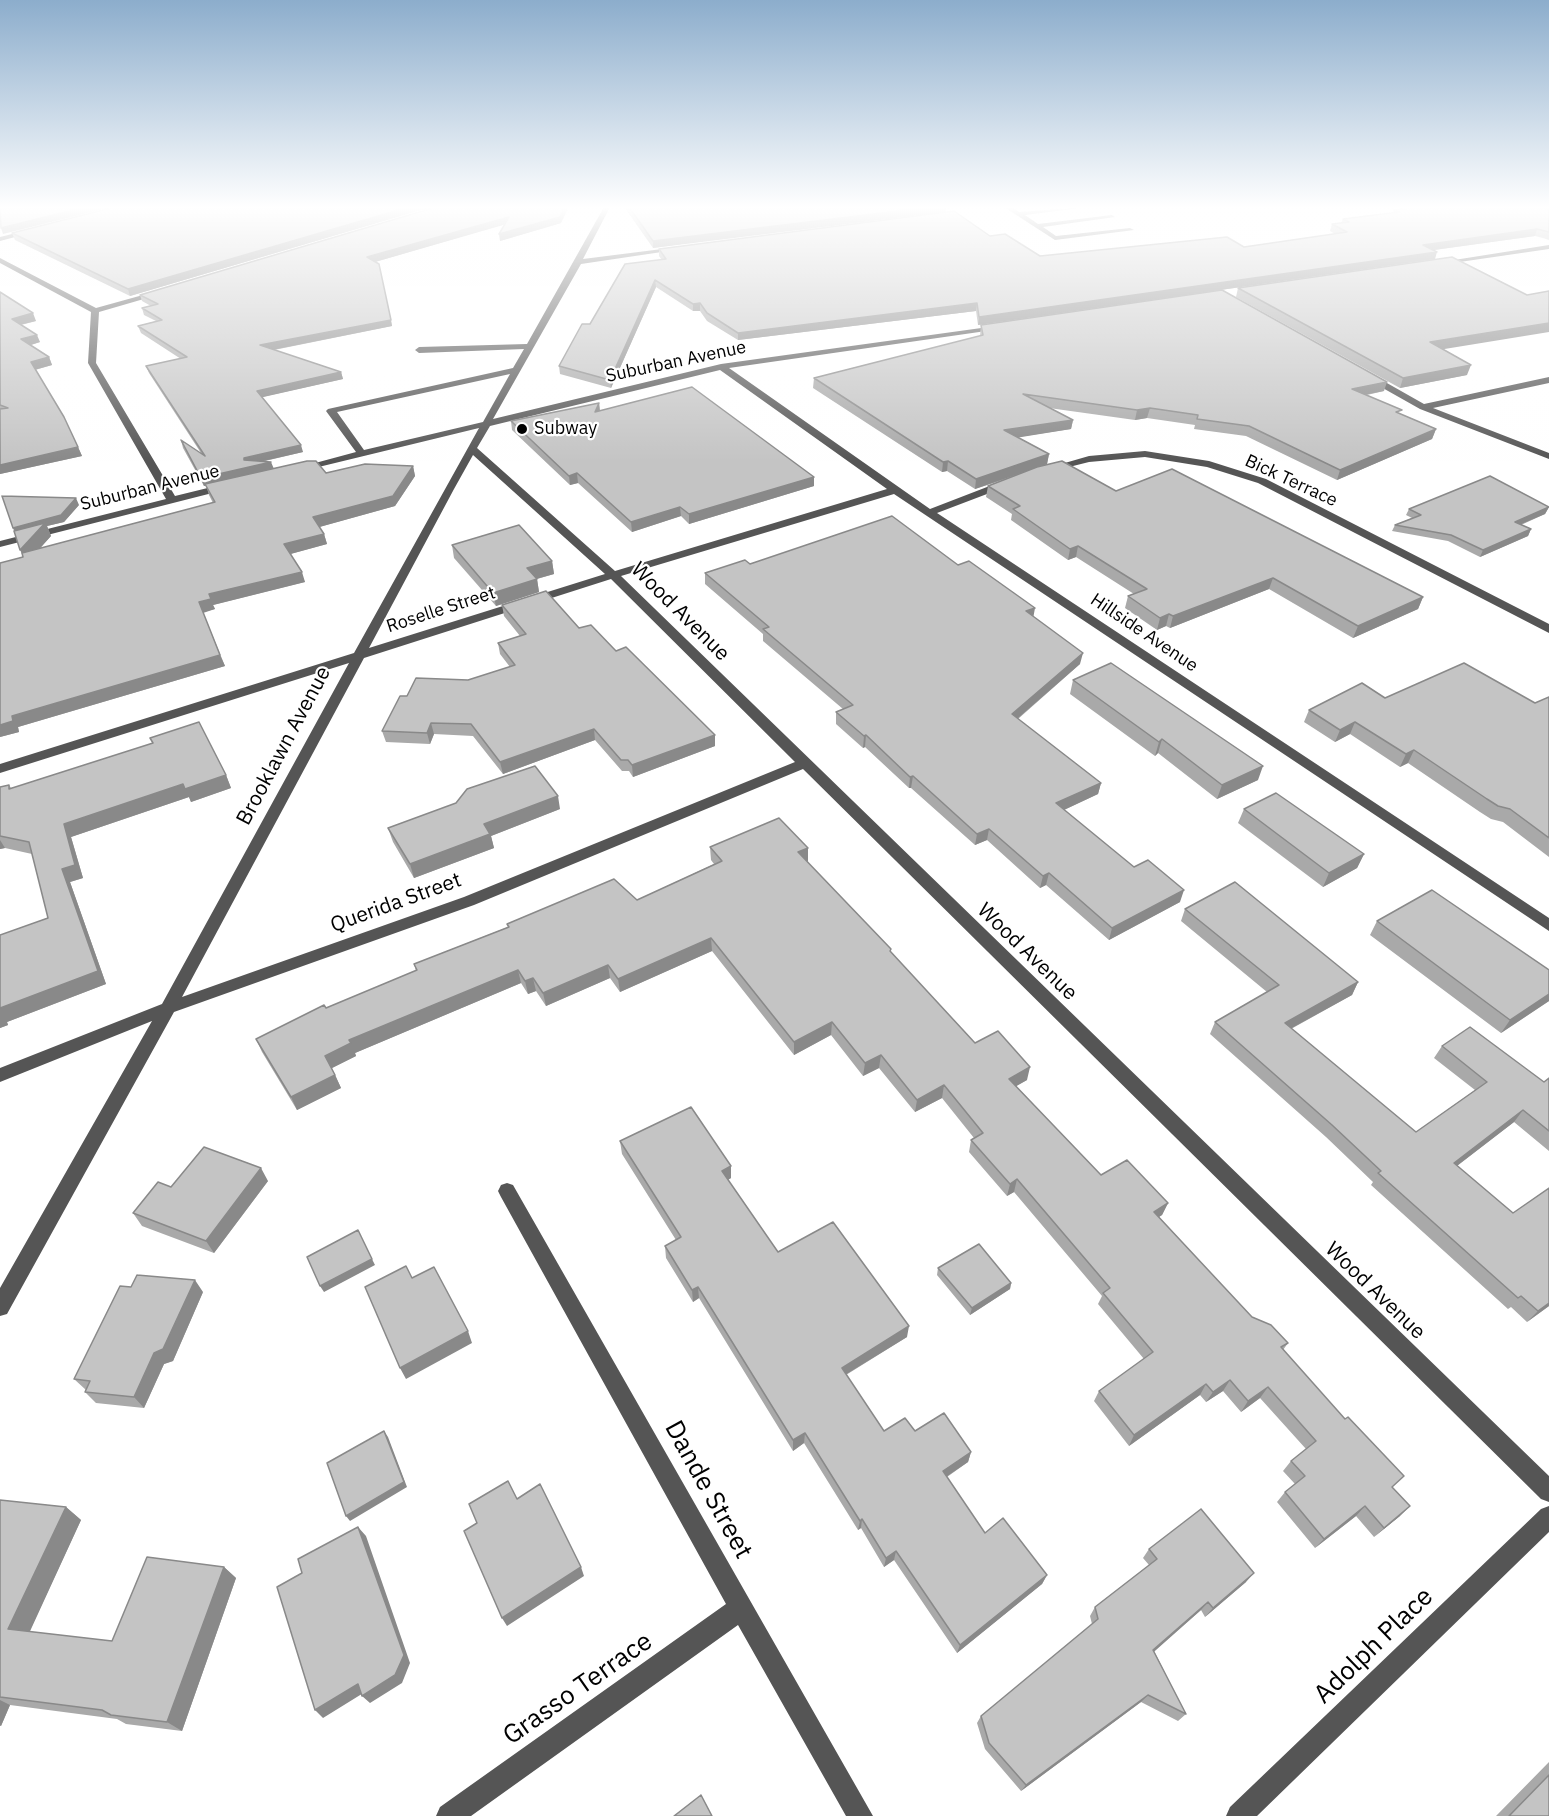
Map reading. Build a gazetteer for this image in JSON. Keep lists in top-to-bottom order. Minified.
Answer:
{"streets":{"street":["Suburban Avenue","Bick Terrace","Roselle Street","Wood Avenue","Hillside Avenue","Brooklawn Avenue","Querida Street","Dande Street","Adolph Place","Grasso Terrace"]},"crossings":[["Suburban Avenue","Hillside Avenue"],["Suburban Avenue","Brooklawn Avenue"],["Roselle Street","Wood Avenue"],["Roselle Street","Hillside Avenue"],["Roselle Street","Brooklawn Avenue"],["Wood Avenue","Brooklawn Avenue"],["Wood Avenue","Querida Street"],["Brooklawn Avenue","Querida Street"],["Dande Street","Grasso Terrace"]],"places":["Subway"]}
